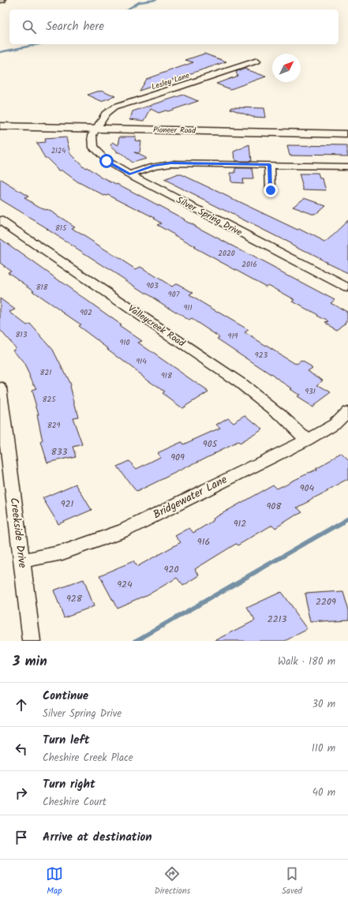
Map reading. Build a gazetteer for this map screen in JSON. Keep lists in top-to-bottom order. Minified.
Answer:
{"streets":{"main road":["Pioneer Road"],"street":["Lesley Lane","Silver Spring Drive","Valleycreek Road","Bridgewater Lane","Creekside Drive"]},"crossings":[["Lesley Lane","Pioneer Road"],["Lesley Lane","Silver Spring Drive"],["Pioneer Road","Silver Spring Drive"],["Valleycreek Road","Bridgewater Lane"],["Bridgewater Lane","Creekside Drive"]],"house_numbers":["2124","815","2020","2016","903","818","907","911","902","813","919","910","923","914","821","918","931","825","829","905","833","909","904","921","908","912","916","920","924","928","2209","2213"],"north":"top right","page":{"search":"Search here","heading":["3 min","Walk · 180 m"],"list":[["Continue","Silver Spring Drive","30 m"],["Turn left","Cheshire Creek Place","110 m"],["Turn right","Cheshire Court","40 m"],"Arrive at destination"],"nav":["Map","Directions","Saved"]}}
